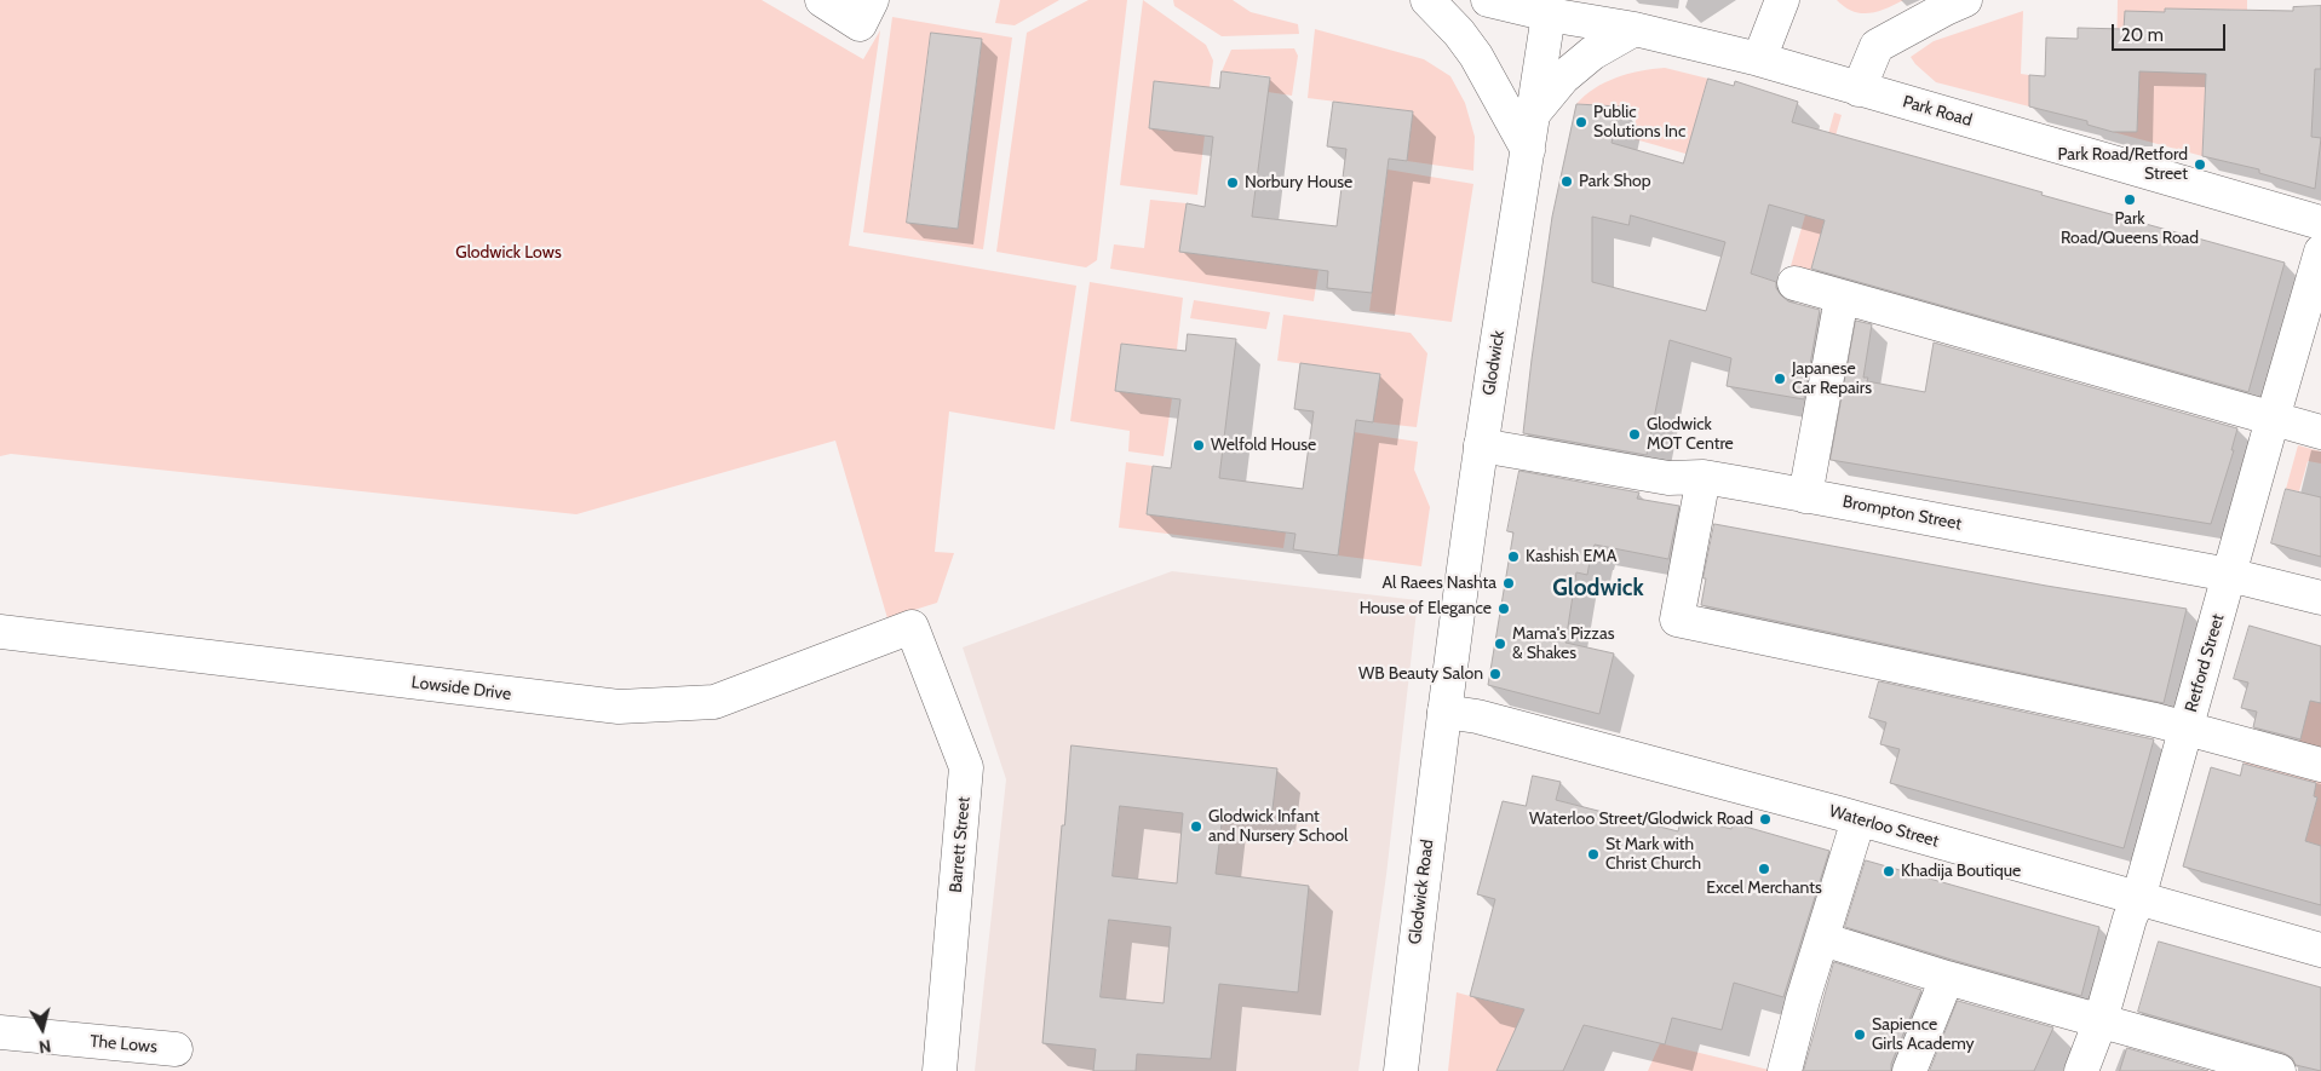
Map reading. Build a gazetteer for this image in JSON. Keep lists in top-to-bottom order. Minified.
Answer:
{"streets":{"street":["Park Road","Glodwick","Brompton Street","Retford Street","Lowside Drive","Waterloo Street","Barrett Street","Glodwick Road","The Lows"]},"crossings":[["Park Road","Glodwick"],["Glodwick","Brompton Street"],["Glodwick","Waterloo Street"],["Glodwick","Glodwick Road"],["Brompton Street","Retford Street"],["Retford Street","Waterloo Street"],["Lowside Drive","Barrett Street"],["Waterloo Street","Glodwick Road"]],"districts":["Glodwick"],"parks":["Glodwick Lows"],"places":["Public Solutions Inc","Park Road/Retford Street","Park Shop","Norbury House","Park Road/Queens Road","Japanese Car Repairs","Glodwick MOT Centre","Welfold House","Kashish EMA","Al Raees Nashta","House of Elegance","Mama's Pizzas & Shakes","WB Beauty Salon","Waterloo Street/Glodwick Road","Glodwick Infant and Nursery School","St Mark with Christ Church","Excel Merchants","Khadija Boutique","Sapience Girls Academy"],"scale_bar":"20 m","north":"bottom"}
